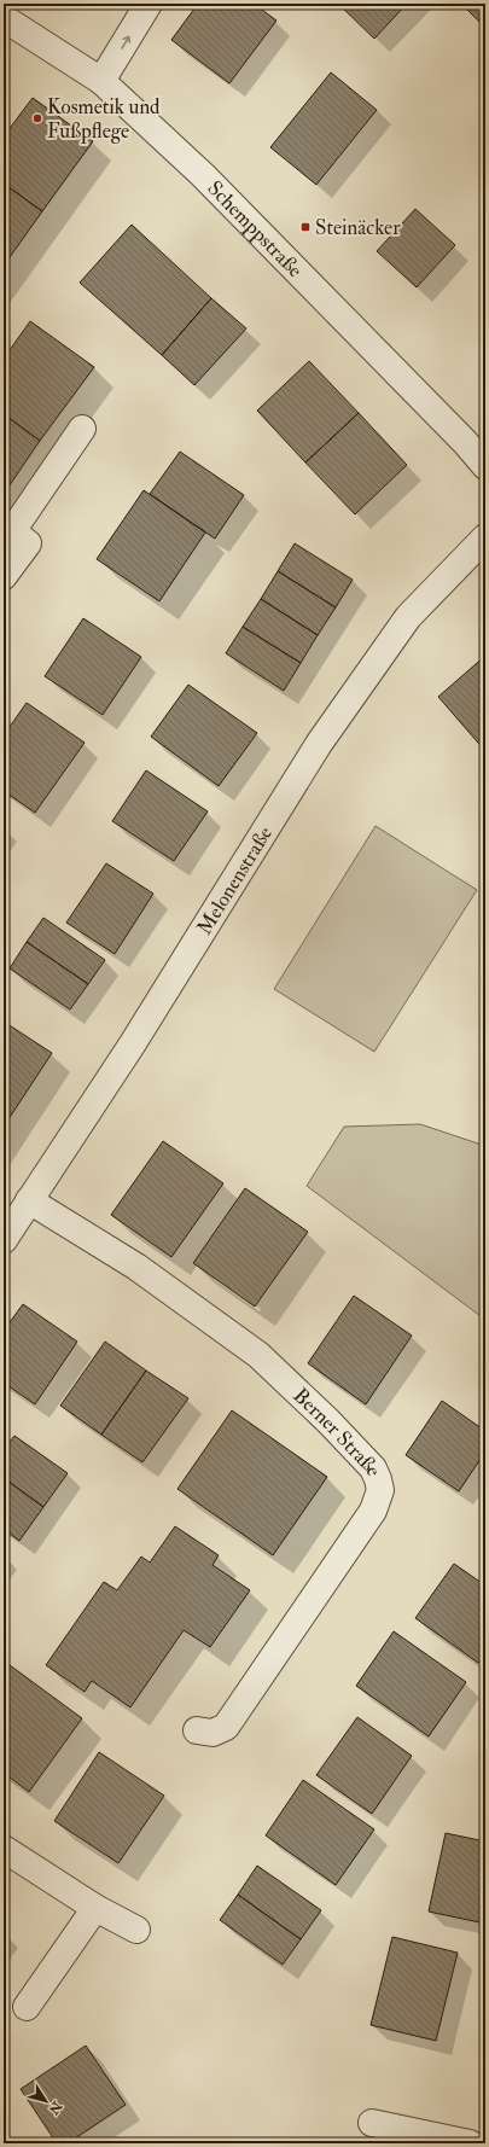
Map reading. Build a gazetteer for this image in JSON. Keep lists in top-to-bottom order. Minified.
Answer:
{"streets":{"street":["Schemppstraße","Melonenstraße","Berner Straße"]},"crossings":[["Melonenstraße","Berner Straße"]],"places":{"other":["Kosmetik und Fußpflege"],"transit":["Steinäcker"]},"north":"bottom right"}
